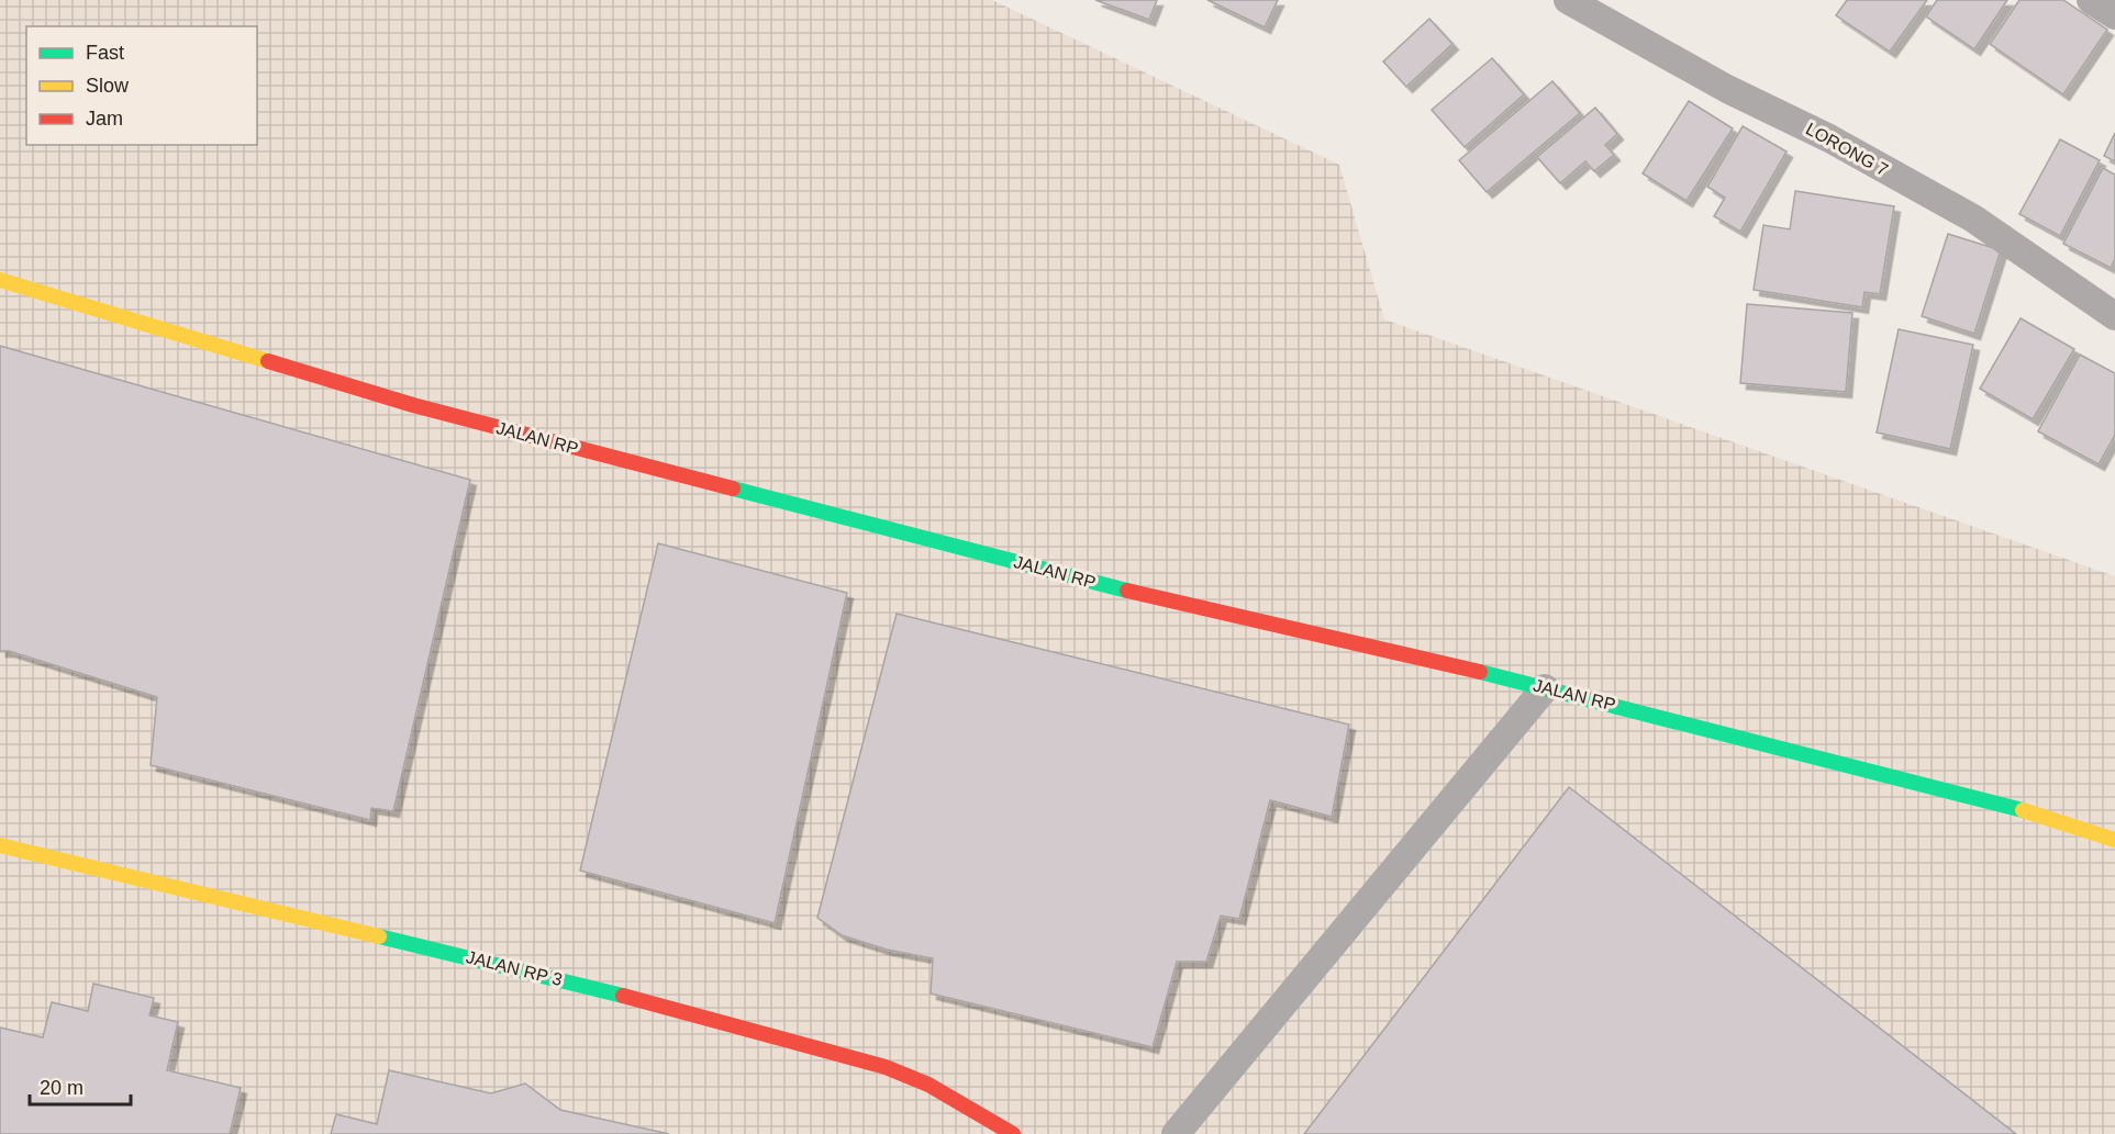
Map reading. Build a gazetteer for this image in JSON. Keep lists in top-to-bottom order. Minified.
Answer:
{"streets":{"street":["LORONG 7","JALAN RP","JALAN RP 3"]},"legend":["Fast","Slow","Jam"],"scale_bar":"20 m"}
